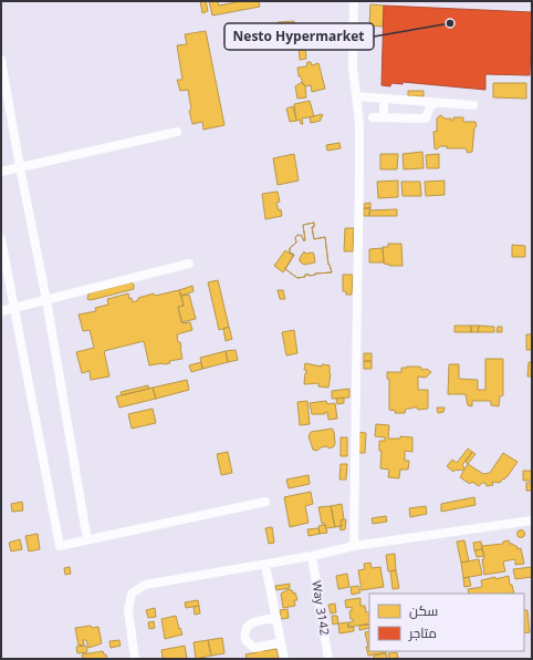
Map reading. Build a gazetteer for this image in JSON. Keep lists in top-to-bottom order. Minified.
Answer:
{"streets":{"street":["Way 3142"]},"places":["Nesto Hypermarket"],"legend":["سكن","متاجر"]}
